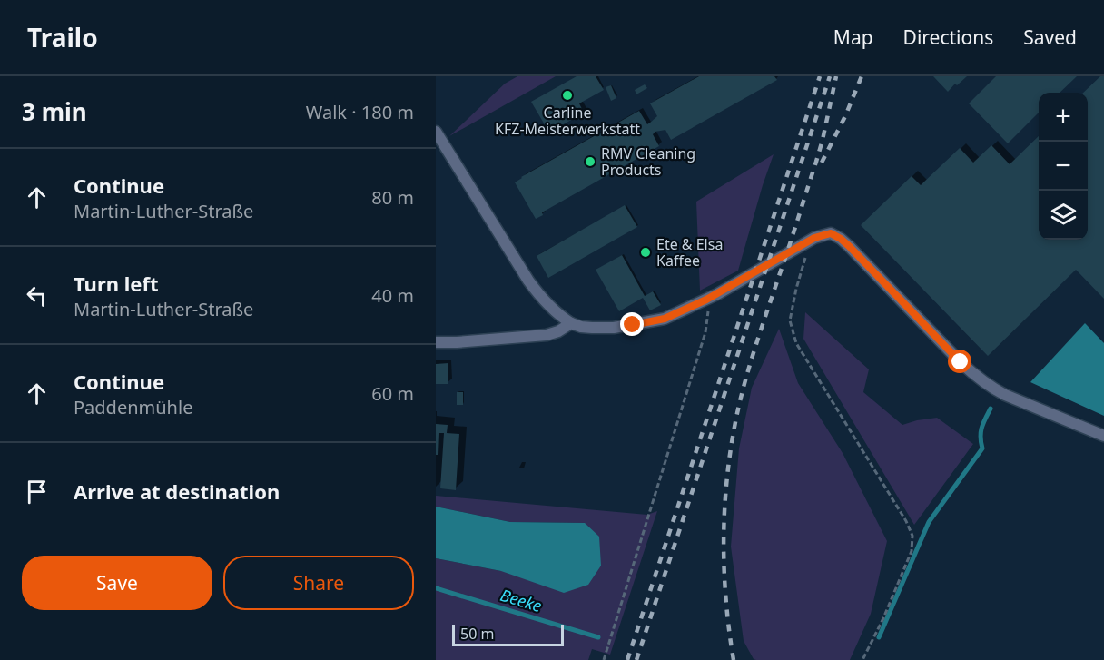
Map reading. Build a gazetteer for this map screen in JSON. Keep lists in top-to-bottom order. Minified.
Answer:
{"water":["Beeke"],"places":["Carline KFZ-Meisterwerkstatt","RMV Cleaning Products","Ete & Elsa Kaffee"],"scale_bar":"50 m","page":{"header":"Trailo","nav":["Map","Directions","Saved"],"heading":["3 min","Walk · 180 m"],"map_buttons":["+","−"],"list":[["Continue","Martin-Luther-Straße","80 m"],["Turn left","Martin-Luther-Straße","40 m"],["Continue","Paddenmühle","60 m"],"Arrive at destination"],"buttons":["Save","Share"],"scale":"50 m"}}
